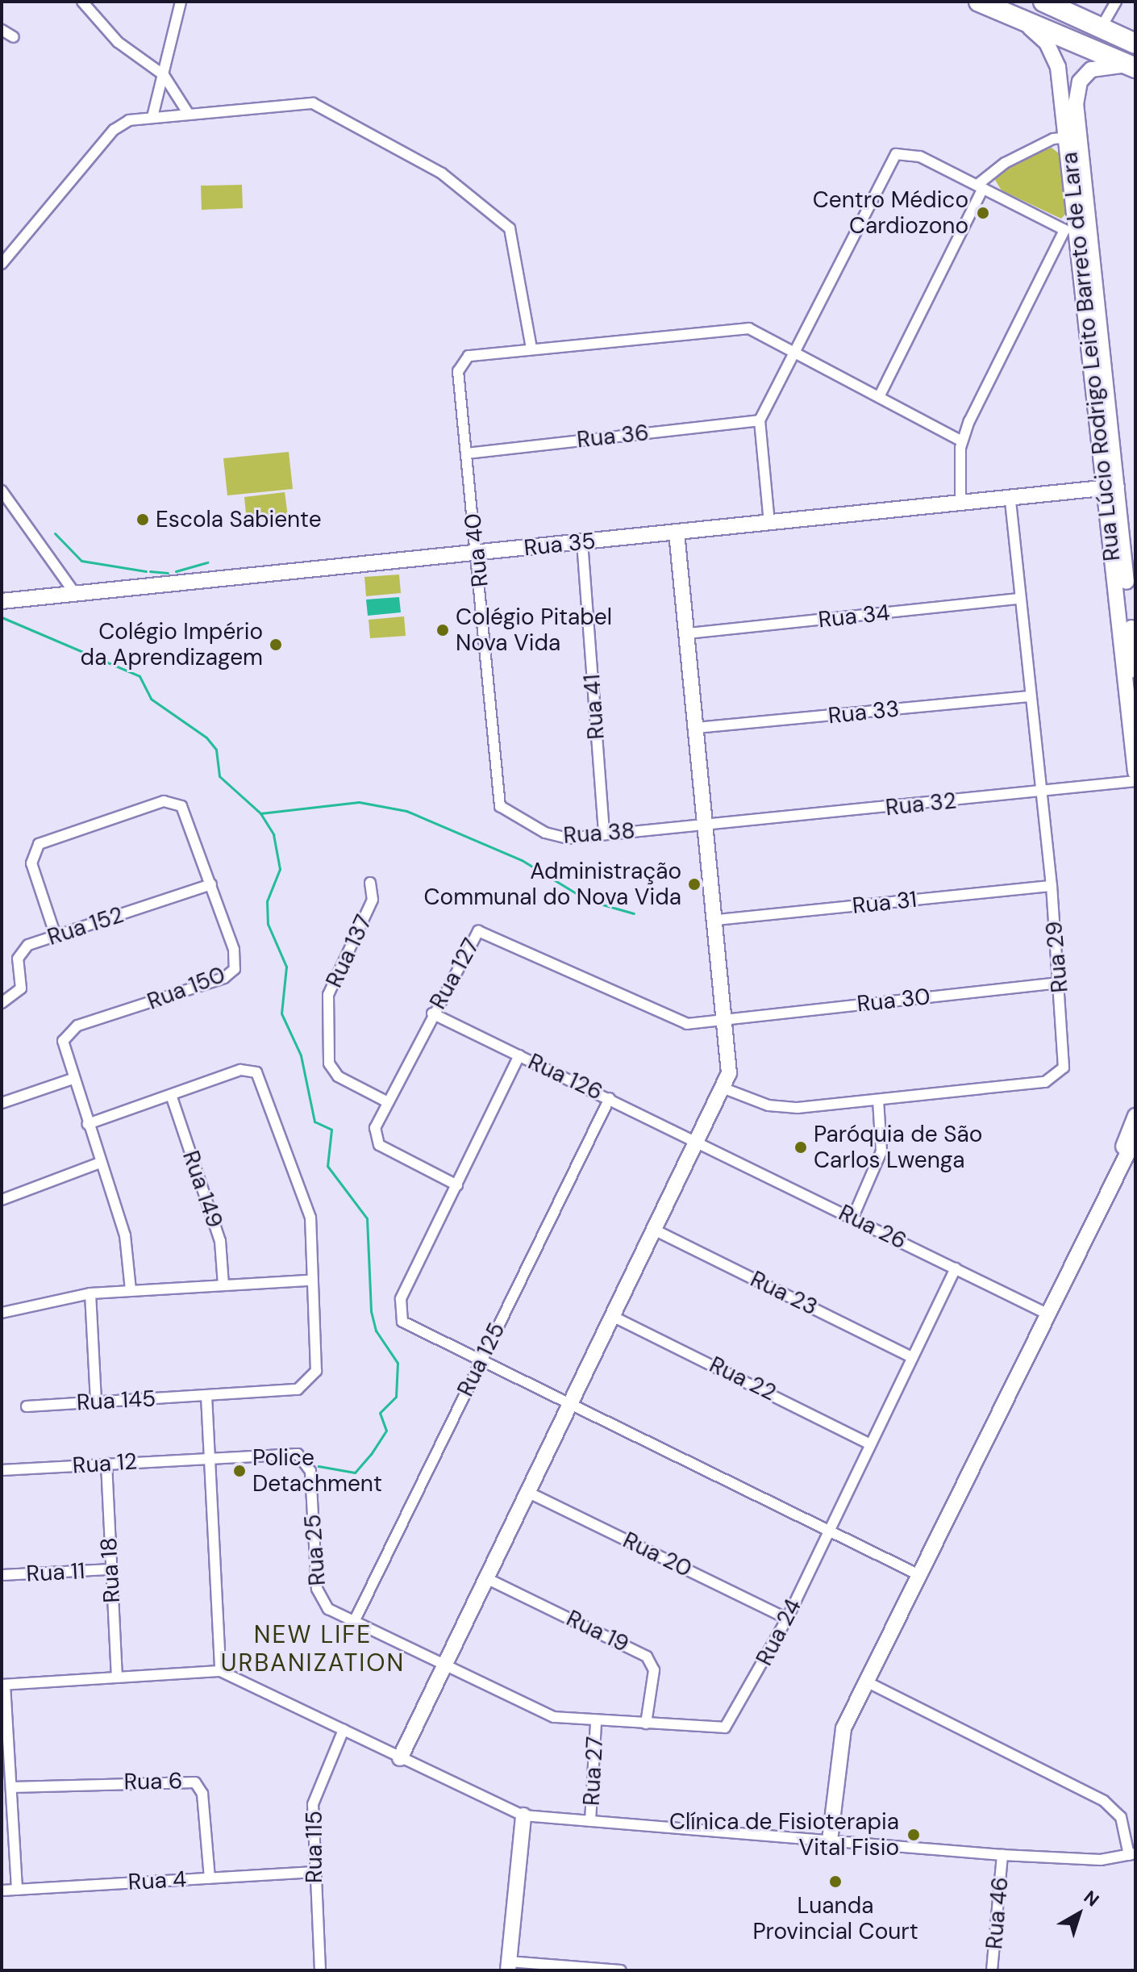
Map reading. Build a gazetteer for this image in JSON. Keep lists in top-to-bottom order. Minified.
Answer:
{"streets":{"street":["Rua Lúcio Rodrigo Leito Barreto de Lara","Rua 36","Rua 35","Rua 40","Rua 34","Rua 41","Rua 33","Rua 32","Rua 38","Rua 31","Rua 152","Rua 137","Rua 29","Rua 127","Rua 150","Rua 30","Rua 126","Rua 149","Rua 26","Rua 23","Rua 125","Rua 22","Rua 145","Rua 12","Rua 25","Rua 20","Rua 18","Rua 11","Rua 19","Rua 24","Rua 27","Rua 6","Rua 115","Rua 4","Rua 46"]},"crossings":[["Rua Lúcio Rodrigo Leito Barreto de Lara","Rua 35"],["Rua 36","Rua 40"],["Rua 35","Rua 40"],["Rua 35","Rua 41"],["Rua 35","Rua 29"],["Rua 40","Rua 38"],["Rua 34","Rua 29"],["Rua 41","Rua 38"],["Rua 33","Rua 29"],["Rua 32","Rua 38"],["Rua 32","Rua 29"],["Rua 31","Rua 29"],["Rua 152","Rua 150"],["Rua 137","Rua 127"],["Rua 29","Rua 30"],["Rua 127","Rua 30"],["Rua 127","Rua 126"],["Rua 126","Rua 26"],["Rua 126","Rua 125"],["Rua 26","Rua 24"],["Rua 23","Rua 24"],["Rua 125","Rua 25"],["Rua 22","Rua 24"],["Rua 12","Rua 25"],["Rua 12","Rua 18"],["Rua 25","Rua 24"],["Rua 20","Rua 24"],["Rua 18","Rua 11"],["Rua 19","Rua 24"],["Rua 24","Rua 27"],["Rua 6","Rua 4"],["Rua 115","Rua 4"]],"districts":["NEW LIFE URBANIZATION"],"places":["Centro Médico Cardiozono","Escola Sabiente","Colégio Pitabel Nova Vida","Colégio Império da Aprendizagem","Administração Communal do Nova Vida","Paróquia de São Carlos Lwenga","Police Detachment","Clínica de Fisioterapia Vital Fisio","Luanda Provincial Court"],"north":"top right"}
